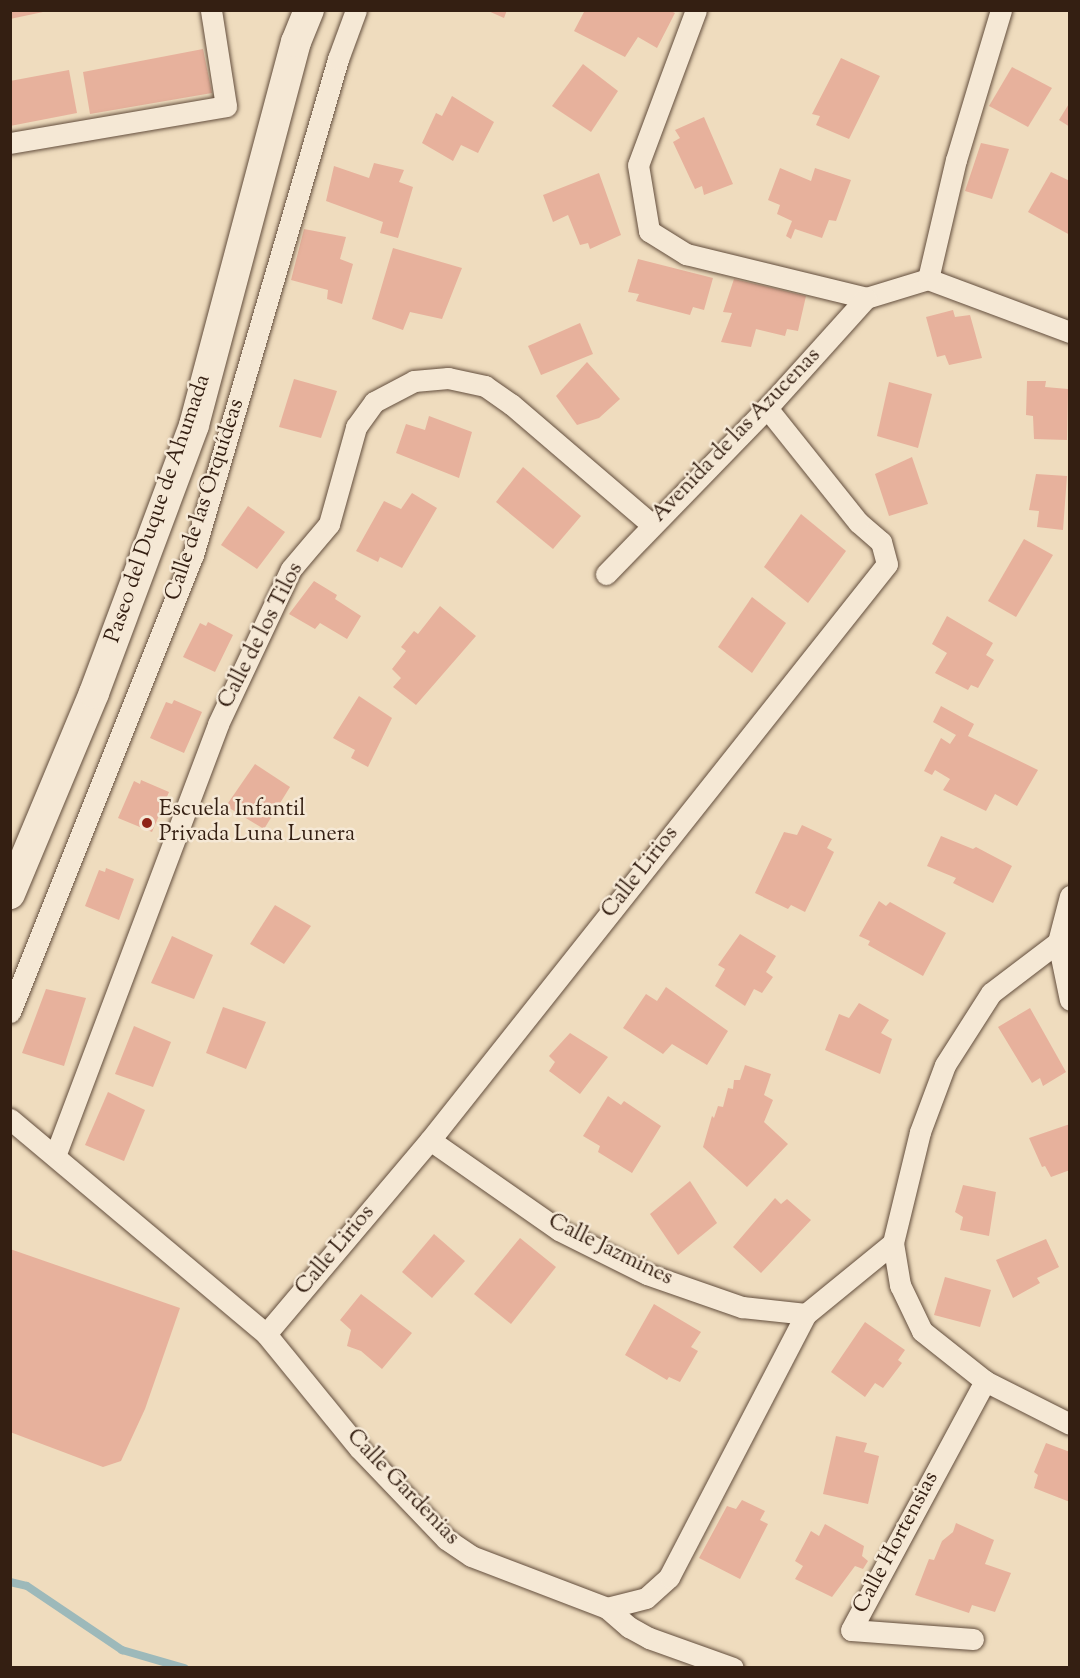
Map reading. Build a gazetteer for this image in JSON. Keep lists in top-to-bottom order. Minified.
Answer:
{"streets":{"main road":["Paseo del Duque de Ahumada"],"street":["Avenida de las Azucenas","Calle de las Orquídeas","Calle de los Tilos","Calle Lirios","Calle Jazmines","Calle Gardenias","Calle Hortensias"]},"crossings":[["Avenida de las Azucenas","Calle de los Tilos"],["Avenida de las Azucenas","Calle Lirios"],["Calle de los Tilos","Calle Gardenias"],["Calle Lirios","Calle Jazmines"],["Calle Lirios","Calle Gardenias"]],"places":["Escuela Infantil Privada Luna Lunera"]}
